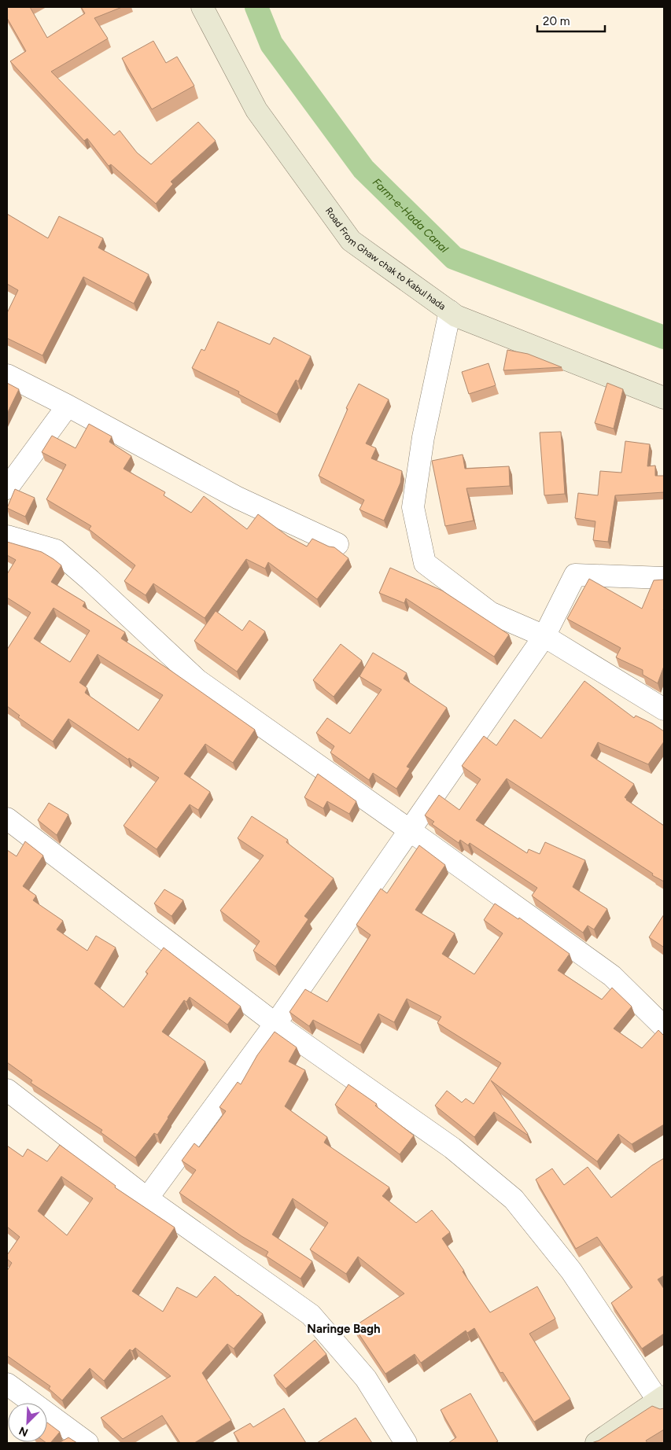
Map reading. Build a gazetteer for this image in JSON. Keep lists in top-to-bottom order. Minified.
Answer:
{"streets":{"street":["Road From Ghaw chak to Kabul hada"]},"districts":["Naringe Bagh"],"water":["Farm-e-Hada Canal"],"scale_bar":"20 m","north":"bottom left"}
